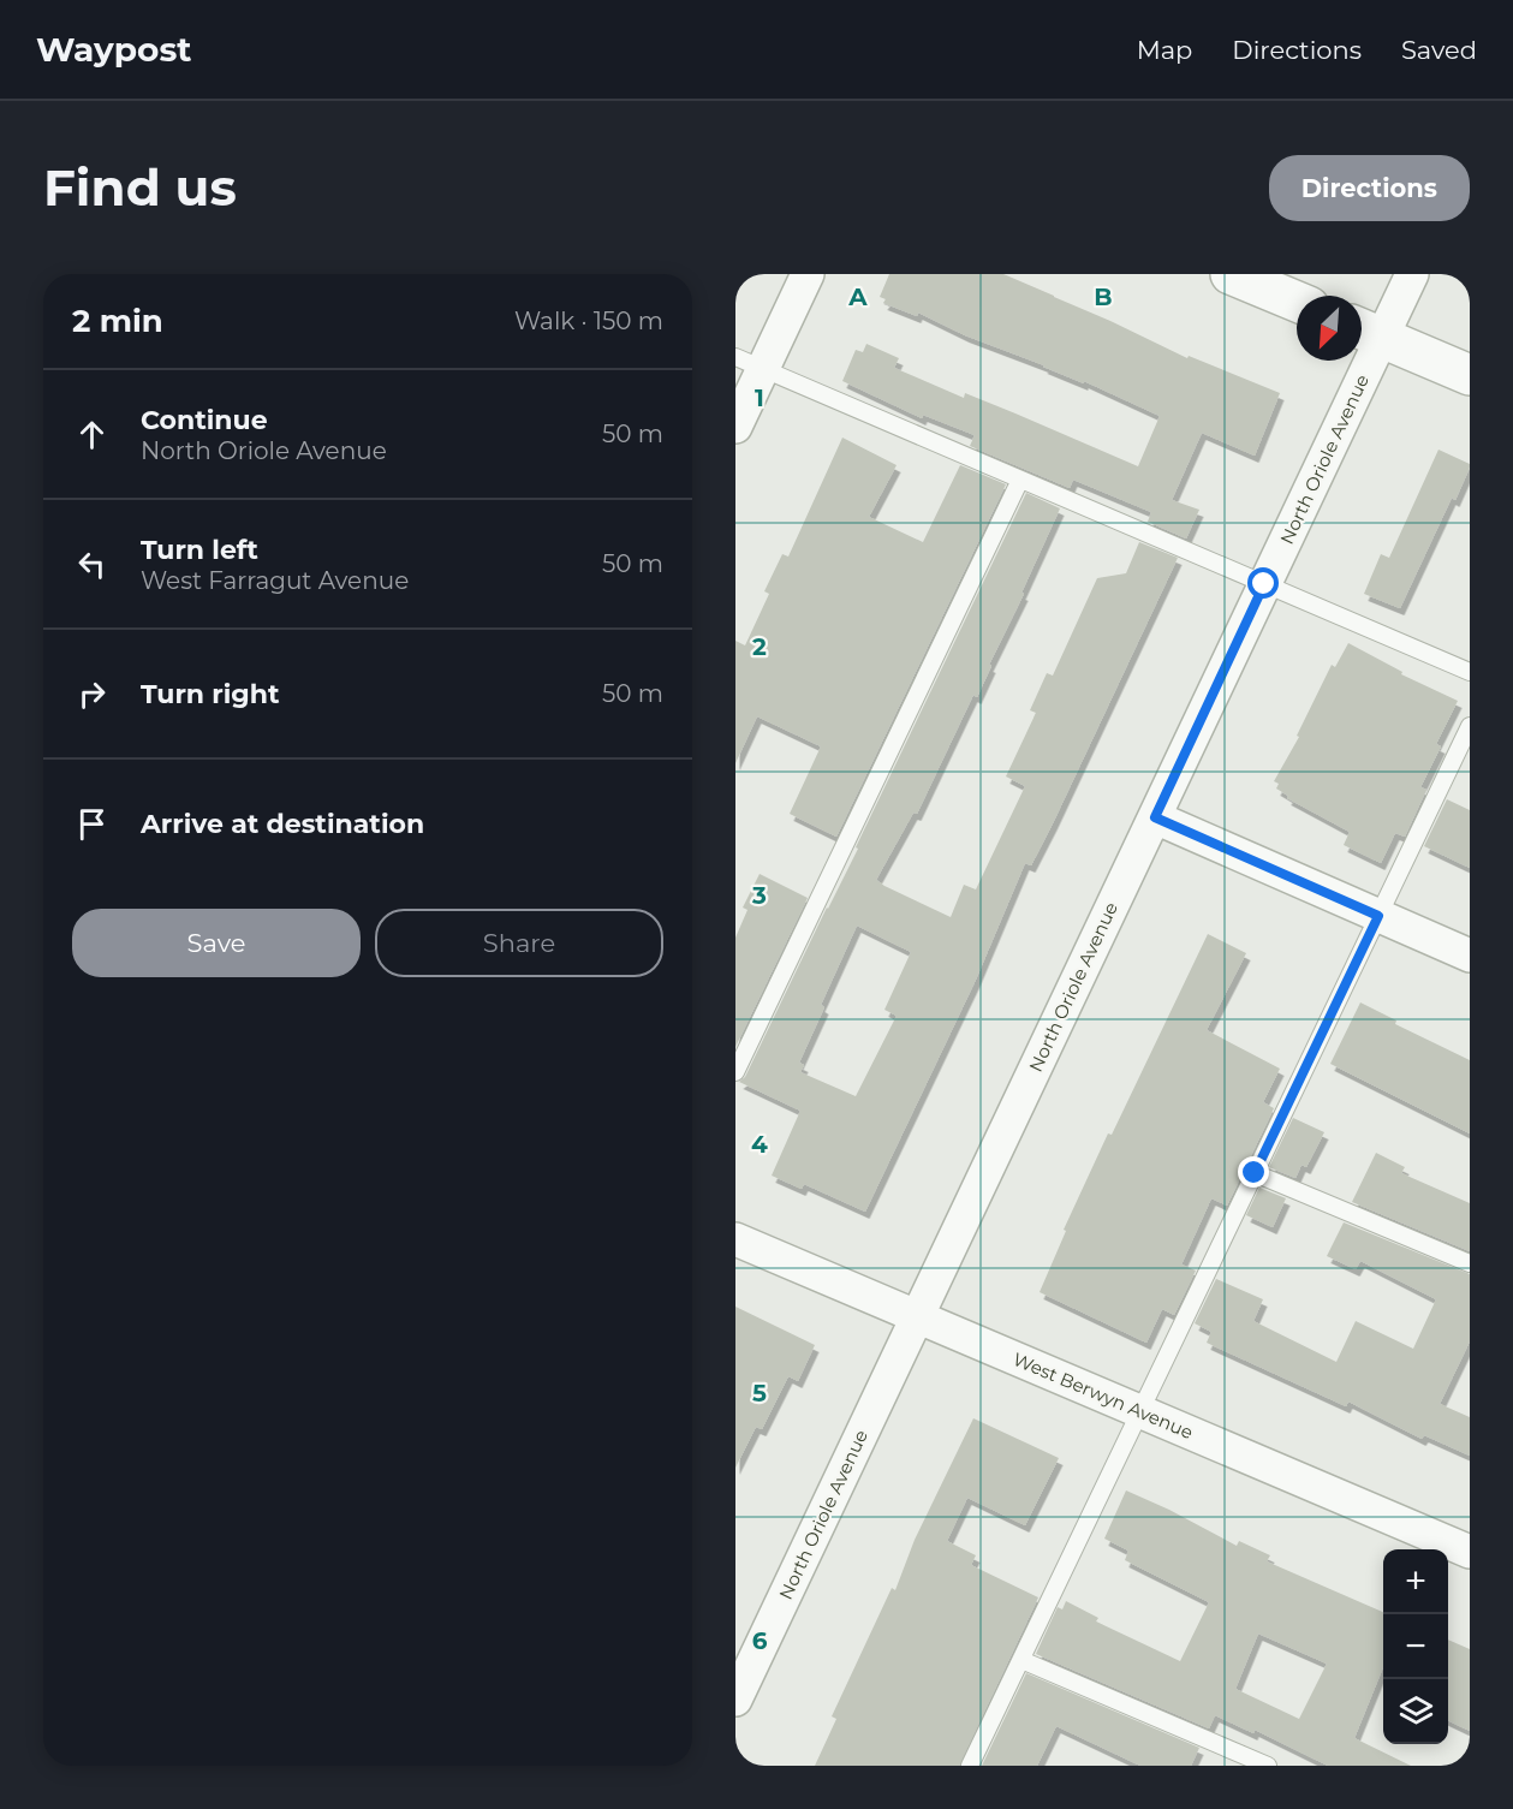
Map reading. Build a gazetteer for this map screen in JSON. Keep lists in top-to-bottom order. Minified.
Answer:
{"streets":{"street":["North Oriole Avenue","West Berwyn Avenue"]},"crossings":[["North Oriole Avenue","West Berwyn Avenue"]],"north":"bottom left","page":{"header":"Waypost","nav":["Map","Directions","Saved"],"buttons":["Directions",["Save","Share"]],"title":"Find us","heading":["2 min","Walk · 150 m"],"list":[["Continue","North Oriole Avenue","50 m"],["Turn left","West Farragut Avenue","50 m"],["Turn right","50 m"],"Arrive at destination"],"map_buttons":["+","−"]},"grid":{"columns":["A","B"],"rows":["1","2","3","4","5","6"]}}
